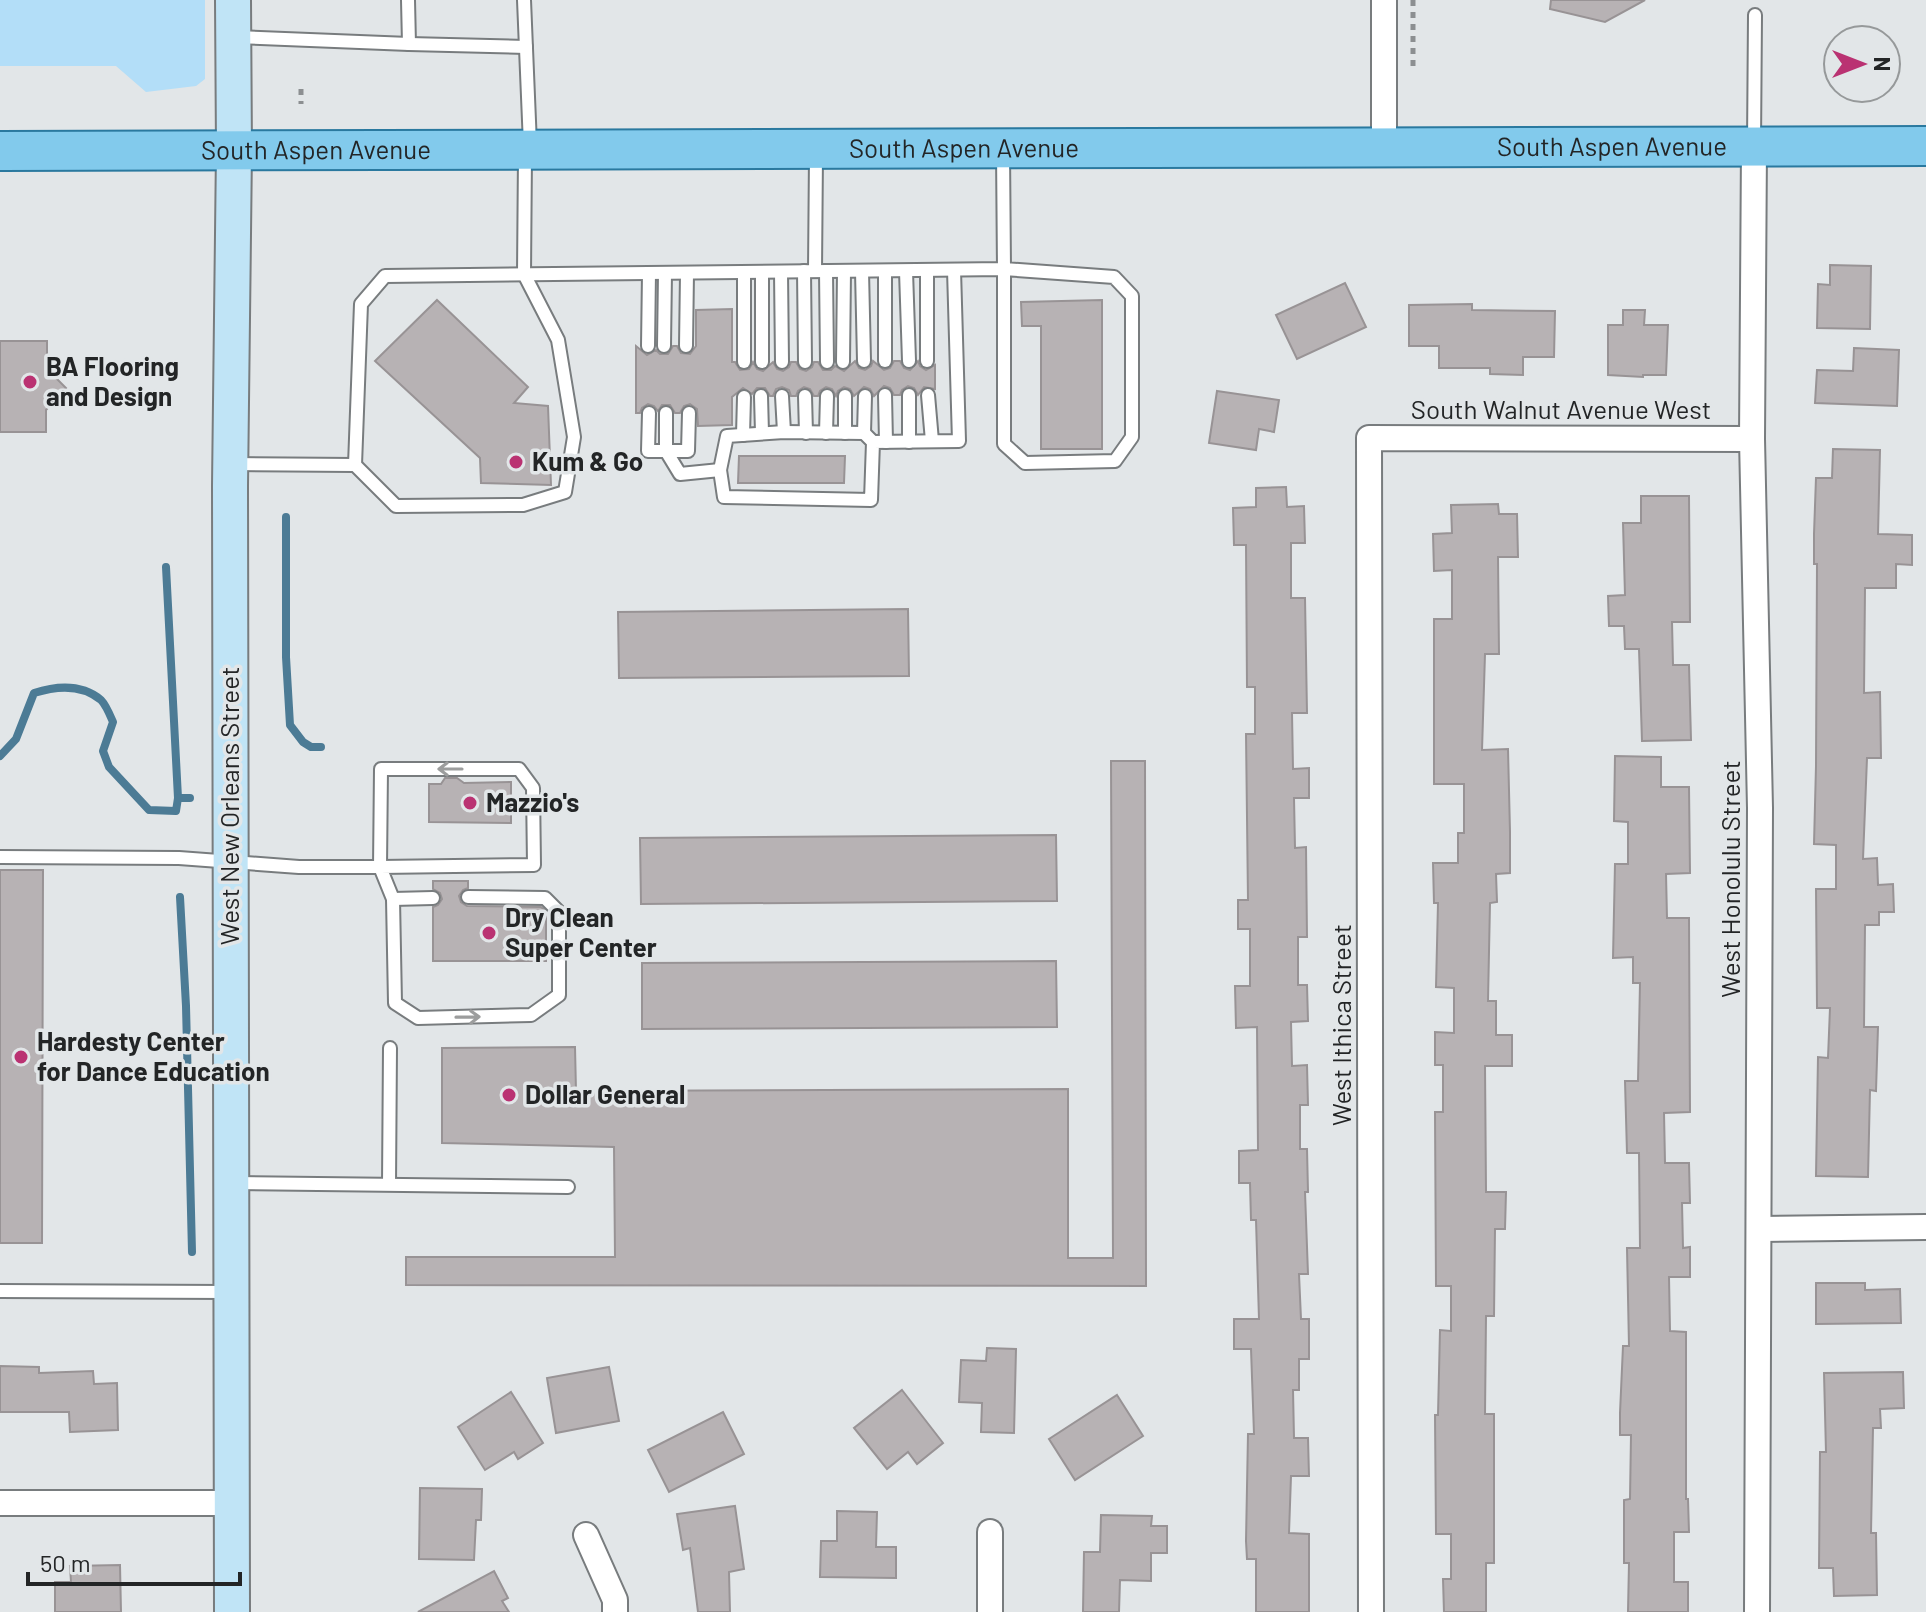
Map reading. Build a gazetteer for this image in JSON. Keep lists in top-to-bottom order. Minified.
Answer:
{"streets":{"main road":["South Aspen Avenue","West New Orleans Street"],"street":["South Walnut Avenue West","West Honolulu Street","West Ithica Street"]},"crossings":[["South Aspen Avenue","West New Orleans Street"],["South Aspen Avenue","West Honolulu Street"],["South Walnut Avenue West","West Honolulu Street"],["South Walnut Avenue West","West Ithica Street"]],"places":["BA Flooring and Design","Kum & Go","Mazzio's","Dry Clean Super Center","Hardesty Center for Dance Education","Dollar General"],"scale_bar":"50 m","north":"right"}
